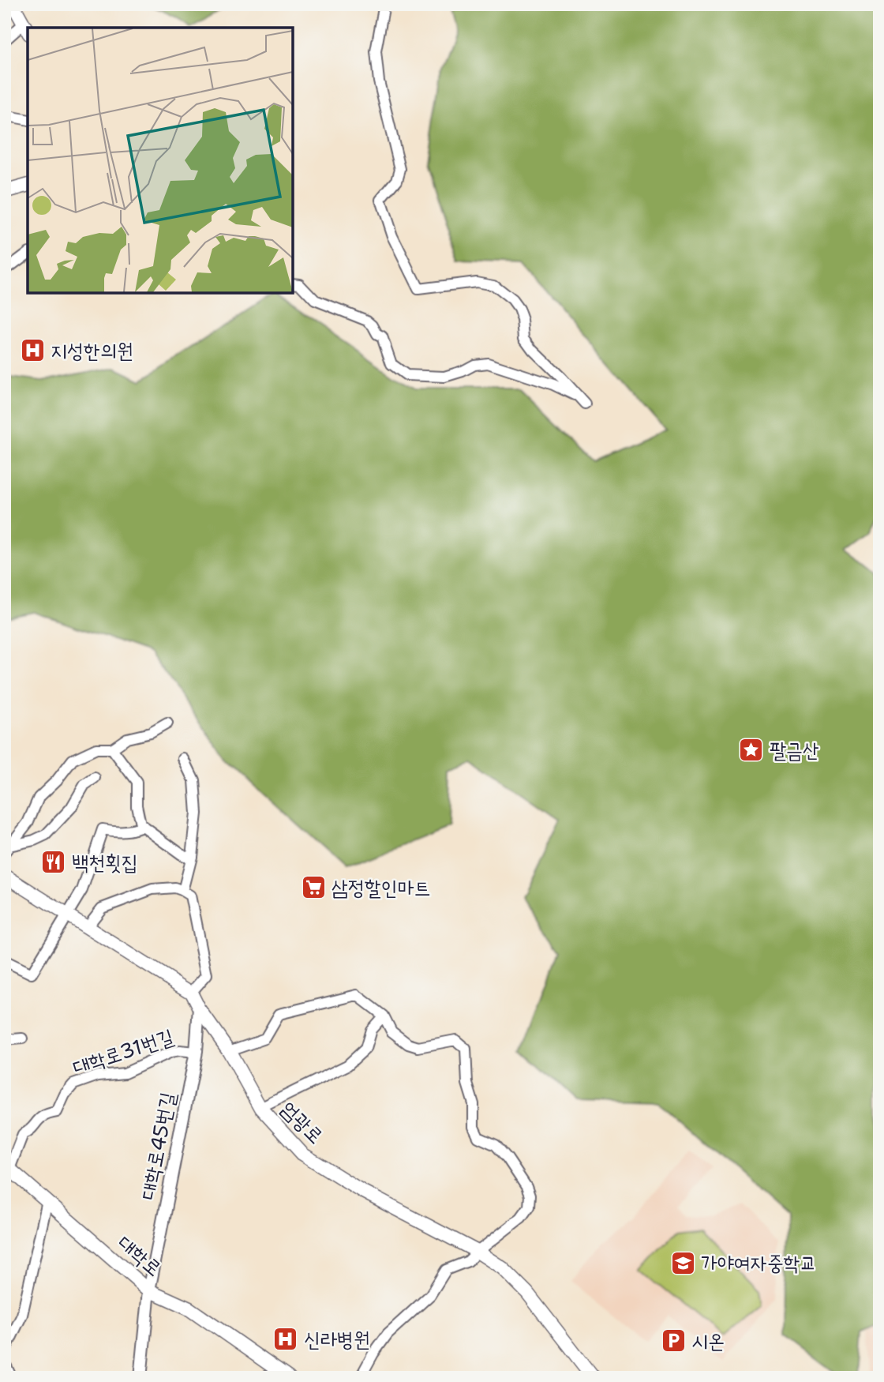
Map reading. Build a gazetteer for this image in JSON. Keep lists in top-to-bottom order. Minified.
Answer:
{"streets":{"main road":["엄광로","대학로"],"street":["대학로31번길","대학로45번길"]},"crossings":[["대학로31번길","대학로45번길"],["대학로31번길","대학로"],["엄광로","대학로45번길"],["대학로45번길","대학로"]],"places":{"hospital":["지성한의원","신라병원"],"place":["팔금산"],"restaurant":["백천횟집"],"supermarket":["삼정할인마트"],"school or university":["가야여자중학교"],"parking":["시온"]}}
